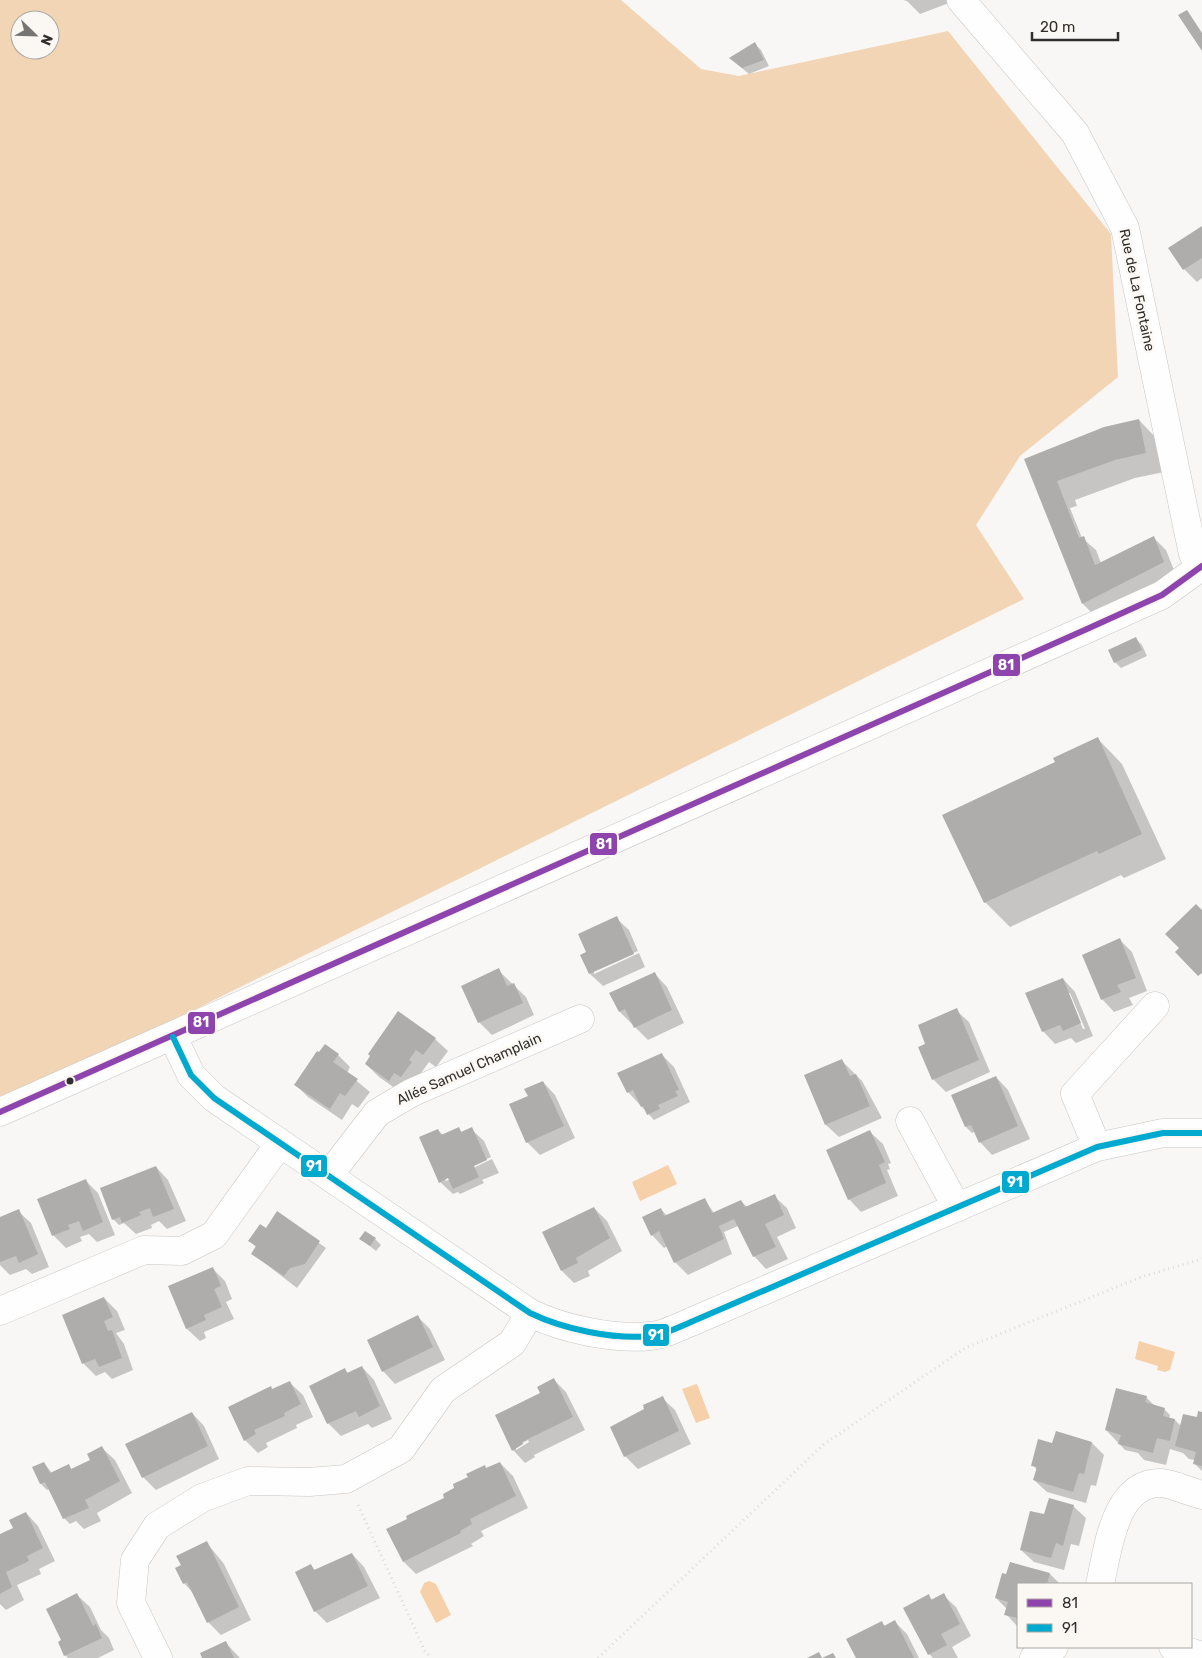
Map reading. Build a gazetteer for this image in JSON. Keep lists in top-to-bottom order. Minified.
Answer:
{"streets":{"street":["Rue de La Fontaine","Allée Samuel Champlain"]},"lines":["transit line 81","transit line 91"],"legend":["81","91"],"scale_bar":"20 m","north":"bottom right"}
